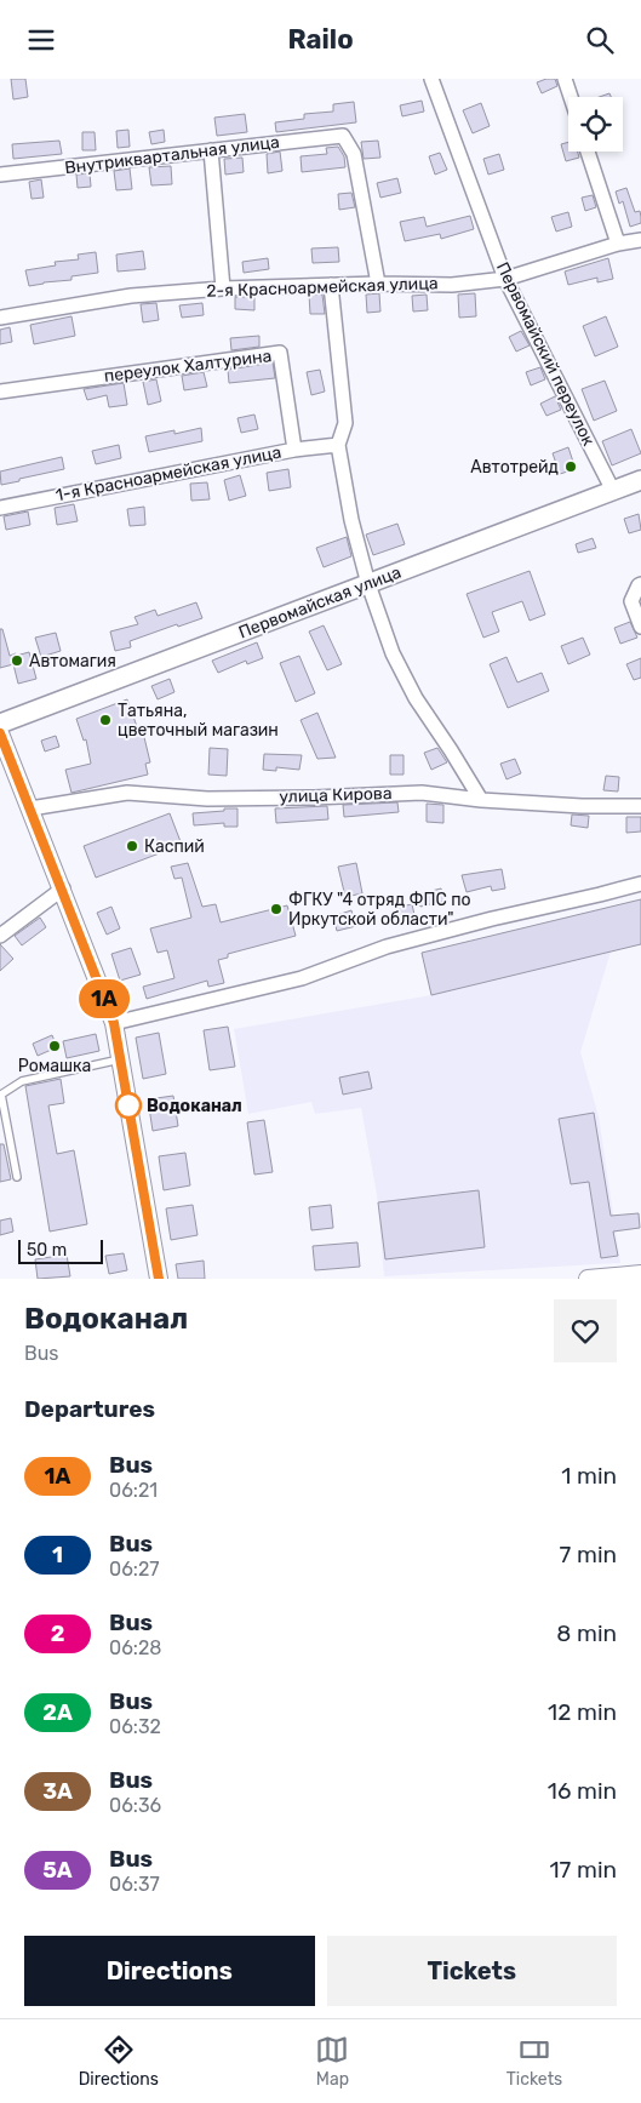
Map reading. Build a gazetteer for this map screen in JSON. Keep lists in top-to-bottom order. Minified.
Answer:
{"streets":{"main road":["Первомайская улица"],"street":["Внутриквартальная улица","2-я Красноармейская улица","Первомайский переулок","переулок Халтурина","1-я Красноармейская улица","улица Кирова"]},"crossings":[["Внутриквартальная улица","2-я Красноармейская улица"],["2-я Красноармейская улица","Первомайский переулок"],["Первомайский переулок","Первомайская улица"],["переулок Халтурина","1-я Красноармейская улица"]],"places":["Автотрейд","Автомагия","Татьяна, цветочный магазин","Каспий","ФГКУ \"4 отряд ФПС по Иркутской области\"","Ромашка","Водоканал"],"lines":["bus line 1А"],"scale_bar":"50 m","page":{"header":"Railo","on_map":"1А","scale":"50 m","heading":[["Водоканал","Bus"],"Departures"],"list":[{"mark":"1А","name":"Bus","note":"06:21","value":"1 min"},{"mark":"1","name":"Bus","note":"06:27","value":"7 min"},{"mark":"2","name":"Bus","note":"06:28","value":"8 min"},{"mark":"2А","name":"Bus","note":"06:32","value":"12 min"},{"mark":"3А","name":"Bus","note":"06:36","value":"16 min"},{"mark":"5А","name":"Bus","note":"06:37","value":"17 min"}],"buttons":["Directions","Tickets"],"tabs":["Directions","Map","Tickets"]}}
